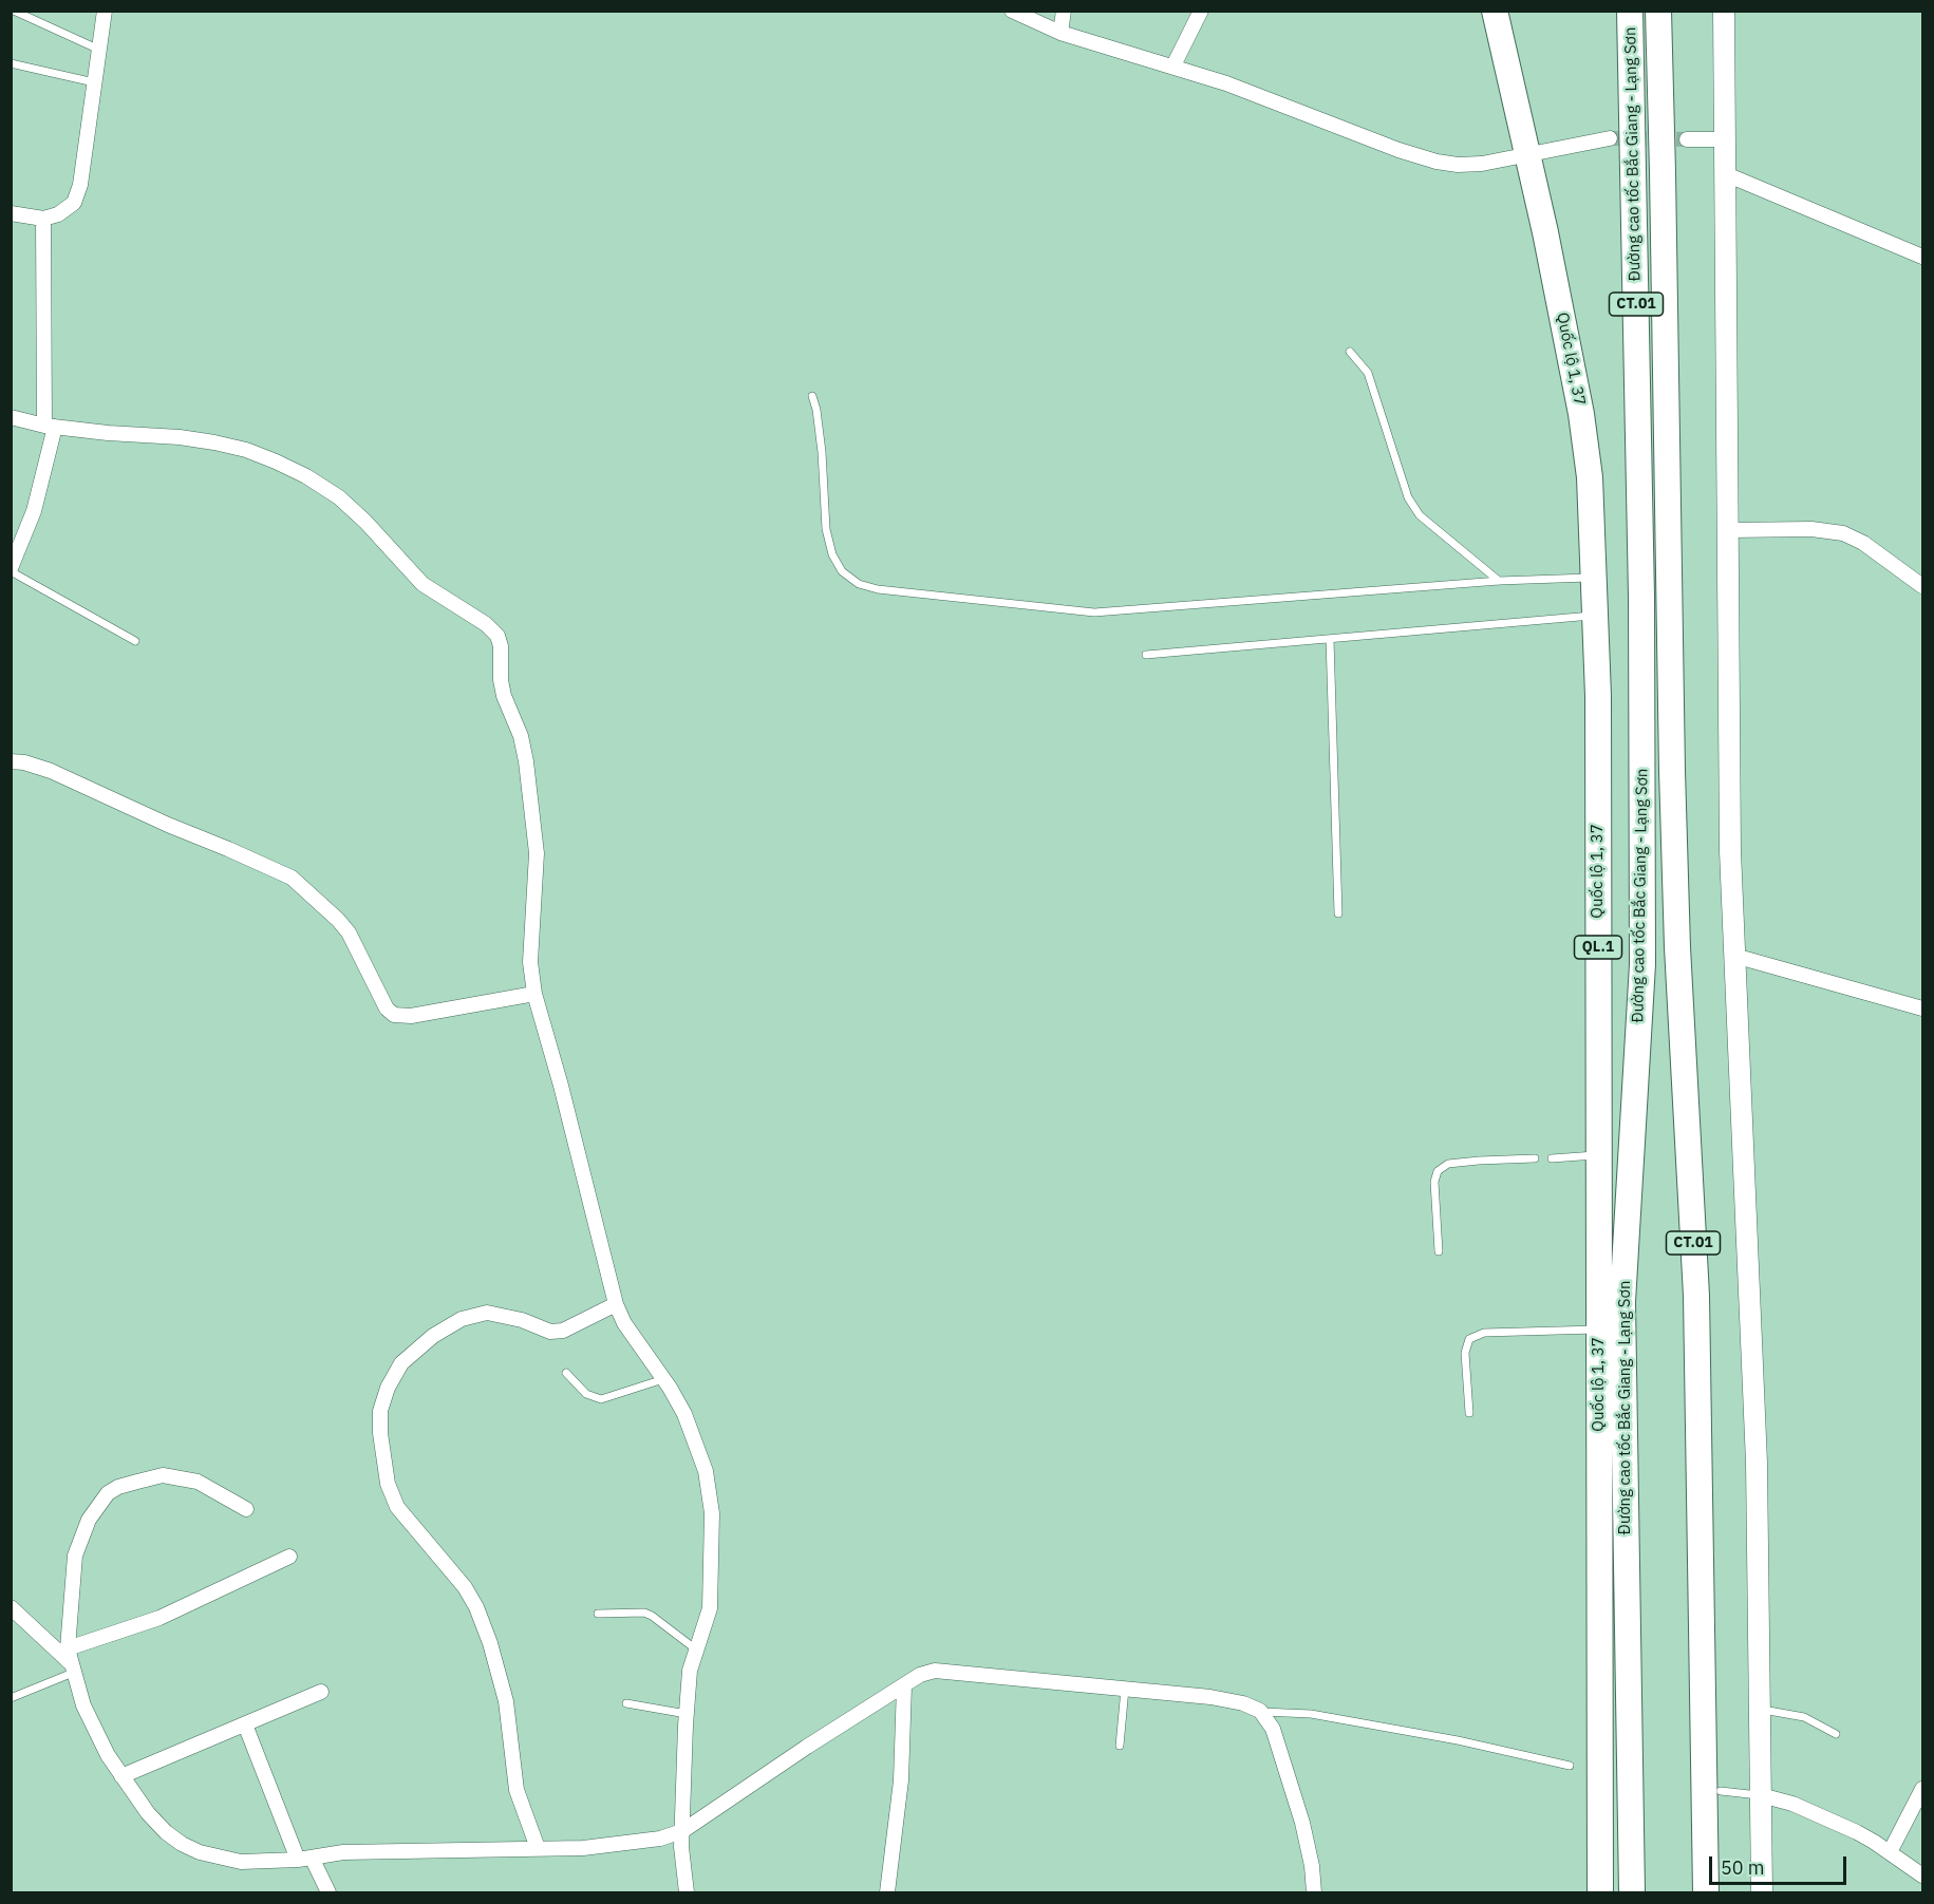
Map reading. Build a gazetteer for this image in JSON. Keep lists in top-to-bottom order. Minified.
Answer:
{"streets":{"highway":["Đường cao tốc Bắc Giang - Lạng Sơn","CT.01","Quốc lộ 1, 37","QL.1"]},"scale_bar":"50 m"}
